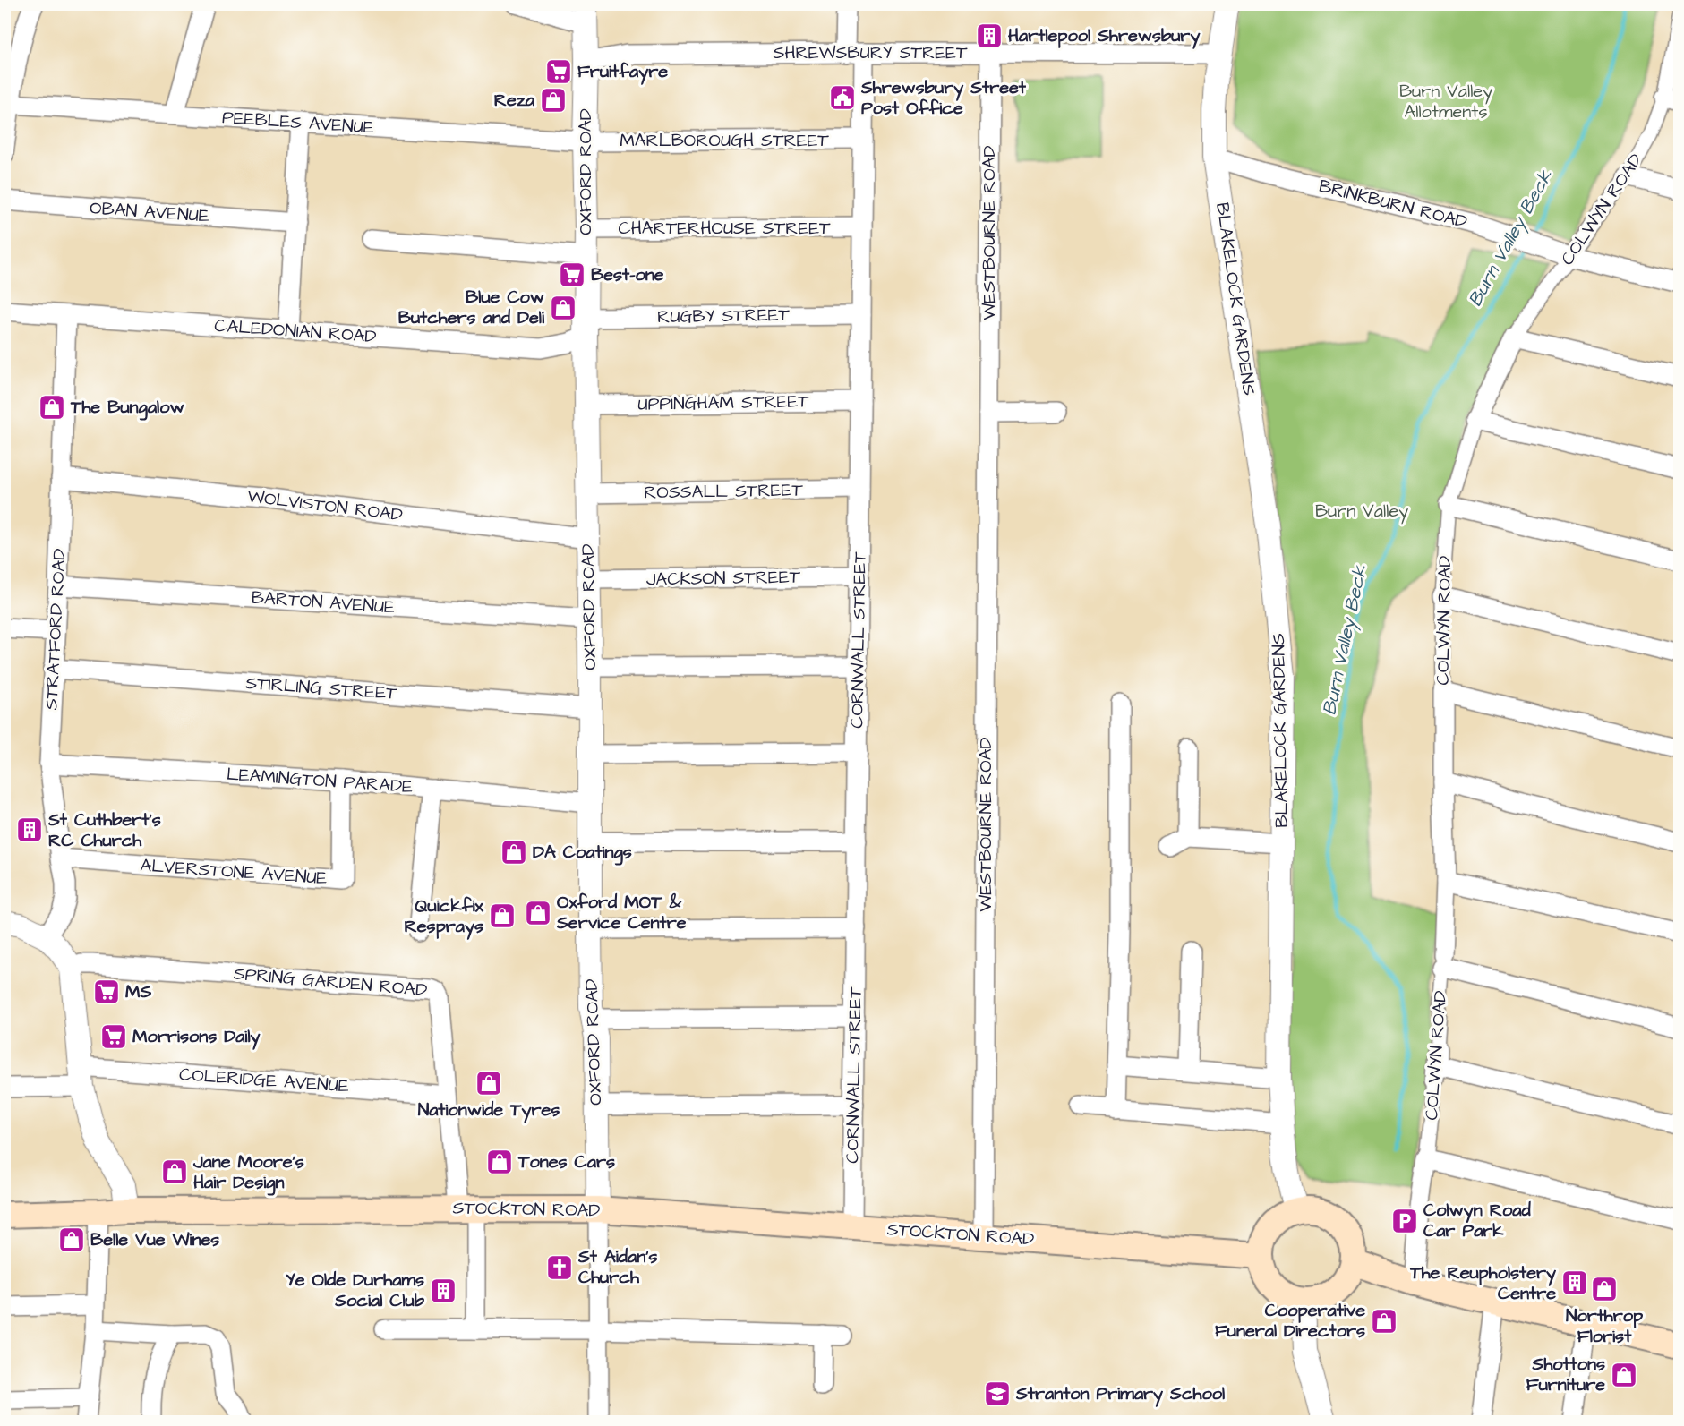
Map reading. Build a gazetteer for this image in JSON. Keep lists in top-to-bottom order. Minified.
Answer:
{"streets":{"main road":["STOCKTON ROAD"],"street":["SHREWSBURY STREET","PEEBLES AVENUE","MARLBOROUGH STREET","OXFORD ROAD","BRINKBURN ROAD","COLWYN ROAD","OBAN AVENUE","CHARTERHOUSE STREET","WESTBOURNE ROAD","BLAKELOCK GARDENS","RUGBY STREET","CALEDONIAN ROAD","UPPINGHAM STREET","ROSSALL STREET","WOLVISTON ROAD","JACKSON STREET","BARTON AVENUE","STRATFORD ROAD","CORNWALL STREET","STIRLING STREET","LEAMINGTON PARADE","ALVERSTONE AVENUE","SPRING GARDEN ROAD","COLERIDGE AVENUE"]},"crossings":[["SHREWSBURY STREET","OXFORD ROAD"],["SHREWSBURY STREET","WESTBOURNE ROAD"],["SHREWSBURY STREET","BLAKELOCK GARDENS"],["SHREWSBURY STREET","CORNWALL STREET"],["PEEBLES AVENUE","MARLBOROUGH STREET"],["PEEBLES AVENUE","OXFORD ROAD"],["MARLBOROUGH STREET","OXFORD ROAD"],["MARLBOROUGH STREET","CORNWALL STREET"],["OXFORD ROAD","CHARTERHOUSE STREET"],["OXFORD ROAD","RUGBY STREET"],["OXFORD ROAD","CALEDONIAN ROAD"],["OXFORD ROAD","UPPINGHAM STREET"],["OXFORD ROAD","ROSSALL STREET"],["OXFORD ROAD","WOLVISTON ROAD"],["OXFORD ROAD","JACKSON STREET"],["OXFORD ROAD","BARTON AVENUE"],["OXFORD ROAD","STIRLING STREET"],["OXFORD ROAD","LEAMINGTON PARADE"],["OXFORD ROAD","STOCKTON ROAD"],["BRINKBURN ROAD","COLWYN ROAD"],["BRINKBURN ROAD","BLAKELOCK GARDENS"],["CHARTERHOUSE STREET","CORNWALL STREET"],["WESTBOURNE ROAD","STOCKTON ROAD"],["BLAKELOCK GARDENS","STOCKTON ROAD"],["RUGBY STREET","CALEDONIAN ROAD"],["RUGBY STREET","CORNWALL STREET"],["CALEDONIAN ROAD","STRATFORD ROAD"],["UPPINGHAM STREET","CORNWALL STREET"],["ROSSALL STREET","CORNWALL STREET"],["WOLVISTON ROAD","STRATFORD ROAD"],["JACKSON STREET","CORNWALL STREET"],["BARTON AVENUE","STRATFORD ROAD"],["STRATFORD ROAD","STIRLING STREET"],["STRATFORD ROAD","LEAMINGTON PARADE"],["STRATFORD ROAD","ALVERSTONE AVENUE"],["CORNWALL STREET","STOCKTON ROAD"],["LEAMINGTON PARADE","ALVERSTONE AVENUE"],["SPRING GARDEN ROAD","COLERIDGE AVENUE"],["SPRING GARDEN ROAD","STOCKTON ROAD"]],"water":["Burn Valley Beck"],"parks":["Burn Valley Allotments","Burn Valley"],"places":{"building":["Hartlepool Shrewsbury","St Cuthbert's RC Church","The Reupholstery Centre","Ye Olde Durhams Social Club"],"supermarket":["Fruitfayre","Best-one","MS","Morrisons Daily"],"public building":["Shrewsbury Street Post Office"],"shop":["Reza","Blue Cow Butchers and Deli","The Bungalow","DA Coatings","Oxford MOT & Service Centre","Quickfix Resprays","Nationwide Tyres","Tones Cars","Jane Moore's Hair Design","Belle Vue Wines","Northrop Florist","Cooperative Funeral Directors","Shottons Furniture"],"parking":["Colwyn Road Car Park"],"church":["St Aidan's Church"],"school or university":["Stranton Primary School"]}}
